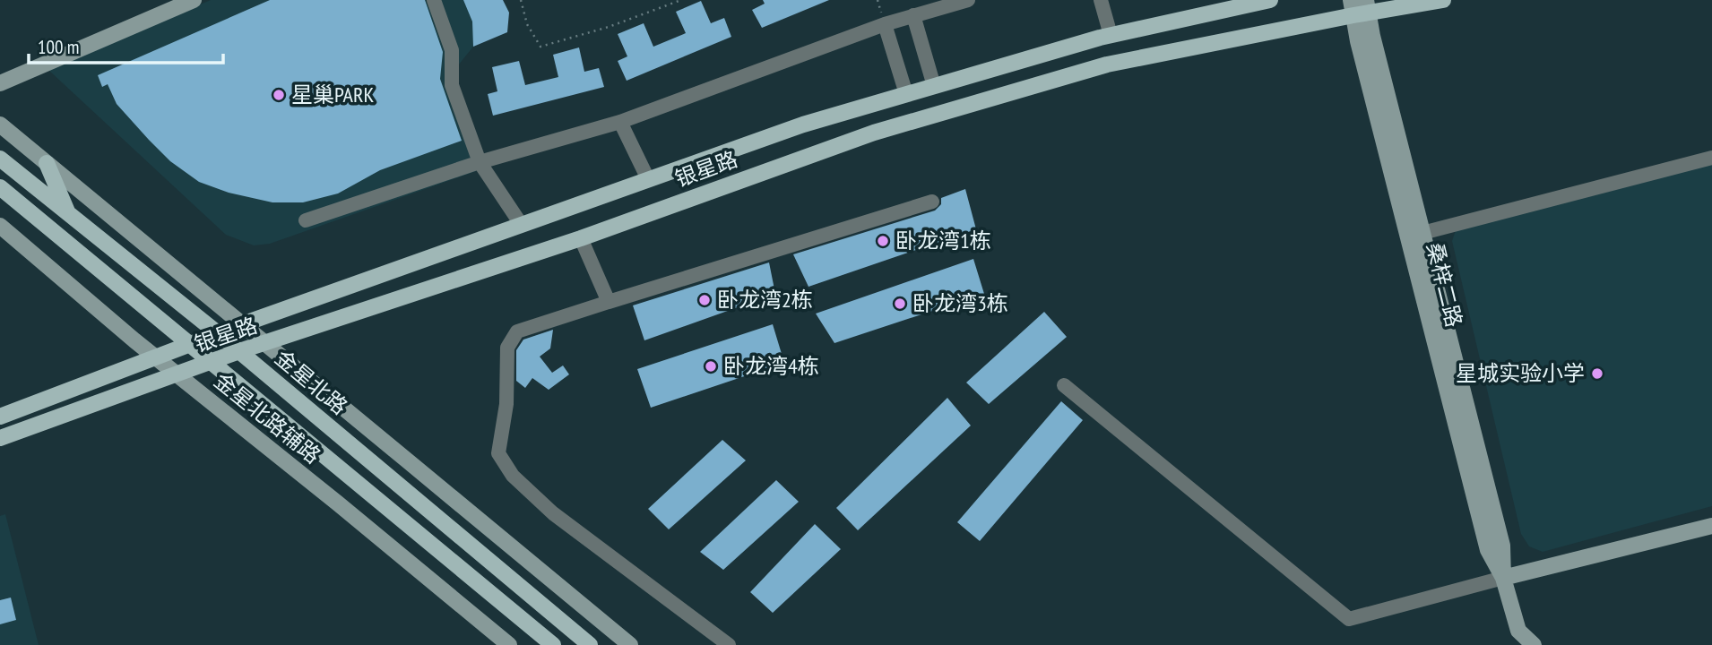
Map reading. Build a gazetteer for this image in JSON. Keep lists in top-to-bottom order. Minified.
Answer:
{"streets":{"main road":["银星路","金星北路"],"street":["桑梓二路","金星北路辅路"]},"crossings":[["银星路","桑梓二路"],["银星路","金星北路"],["银星路","金星北路辅路"]],"places":["星巢PARK","卧龙湾1栋","卧龙湾2栋","卧龙湾3栋","卧龙湾4栋","星城实验小学"],"scale_bar":"100 m"}
